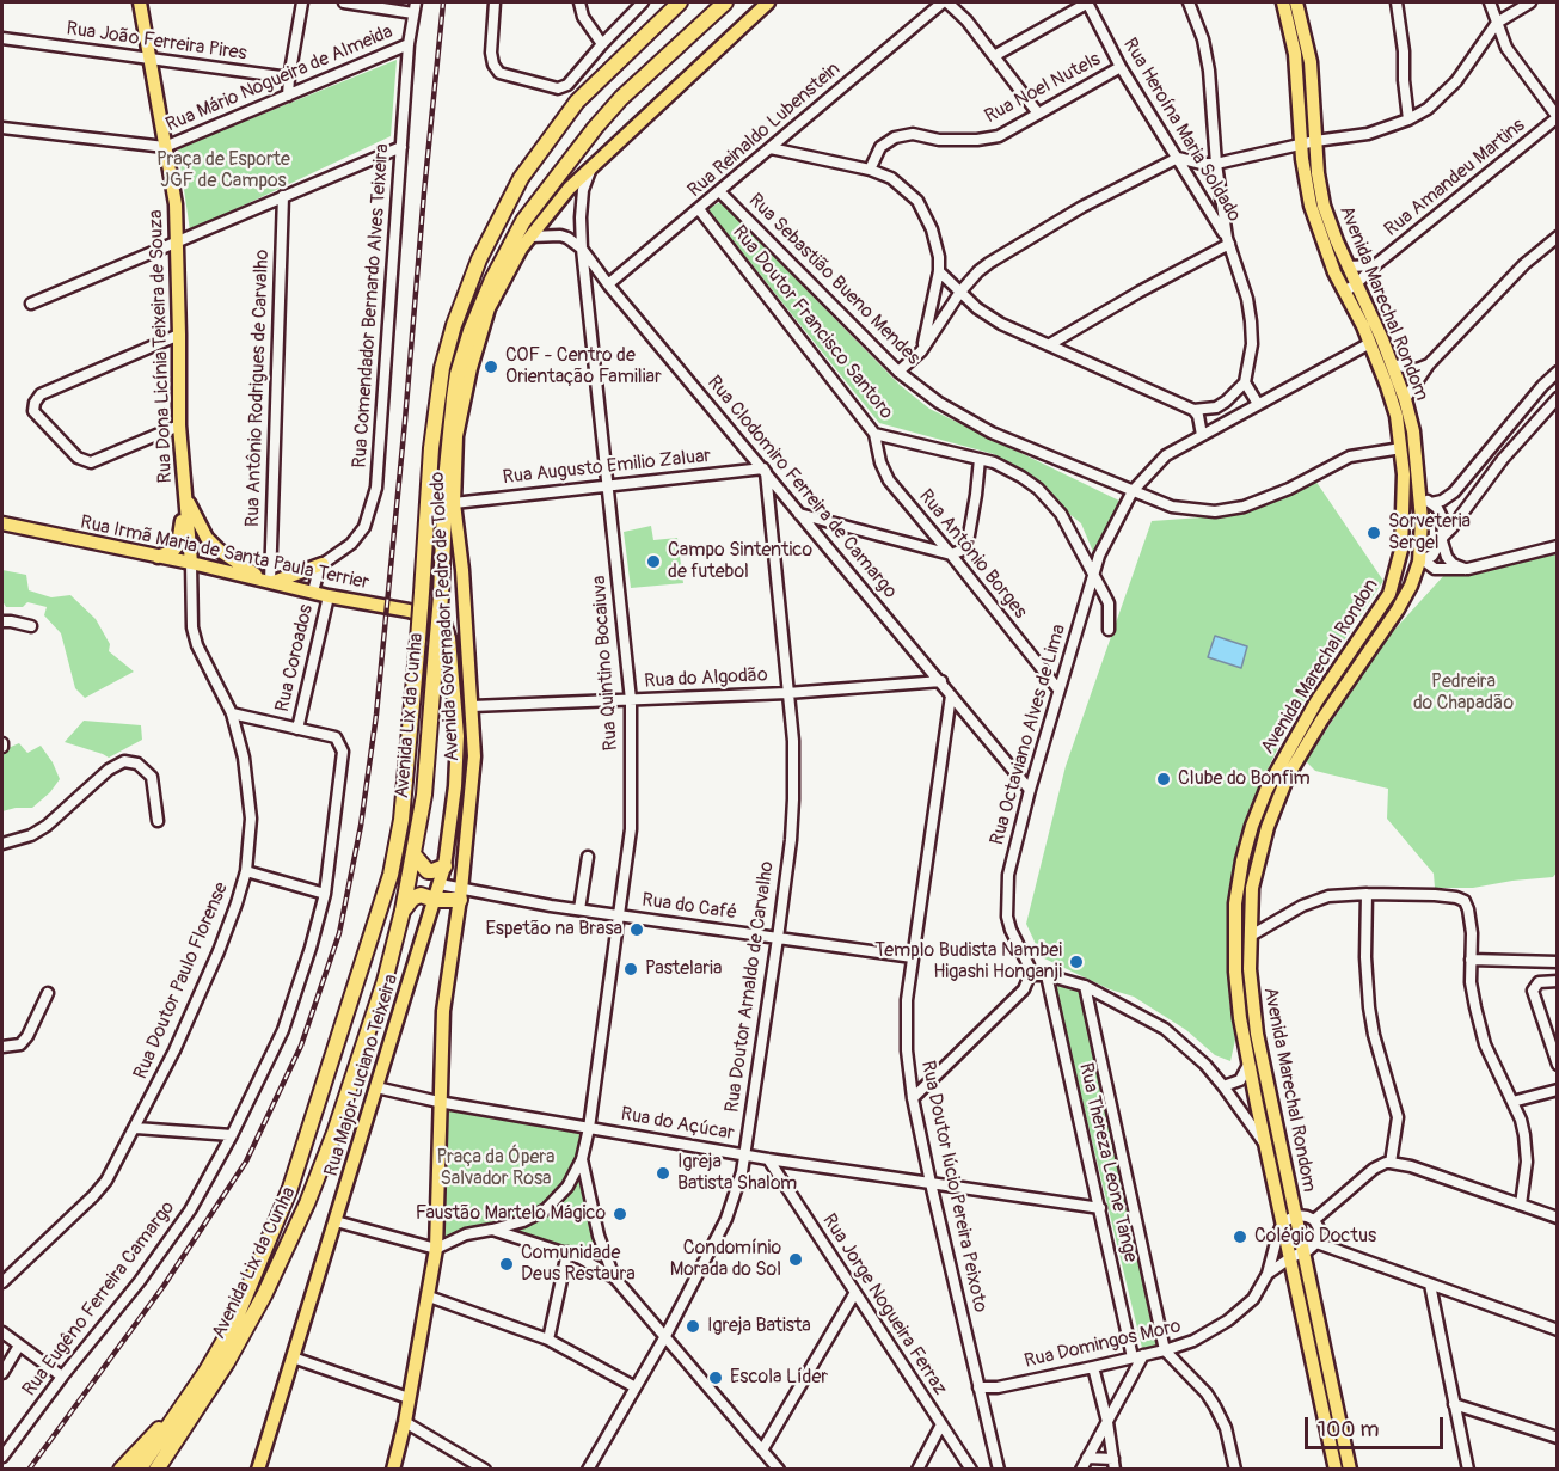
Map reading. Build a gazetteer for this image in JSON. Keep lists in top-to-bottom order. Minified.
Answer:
{"streets":{"highway":["Avenida Lix da Cunha"],"main road":["Avenida Marechal Rondom","Rua Dona Licínia Teixeira de Souza","Rua Irmã Maria de Santa Paula Terrier","Avenida Governador Pedro de Toledo","Avenida Marechal Rondon","Rua Major Luciano Teixeira"],"street":["Rua João Ferreira Pires","Rua Mário Nogueira de Almeida","Rua Noel Nutels","Rua Reinaldo Lubenstein","Rua Heroína Maria Soldado","Rua Amandeu Martins","Rua Sebastião Bueno Mendes","Rua Comendador Bernardo Alves Teixeira","Rua Doutor Francisco Santoro","Rua Antônio Rodrigues de Carvalho","Rua Augusto Emilio Zaluar","Rua Clodomiro Ferreira de Camargo","Rua Antônio Borges","Rua Coroados","Rua Quintino Bocaiuva","Rua do Algodão","Rua Octaviano Alves de Lima","Rua do Café","Rua Doutor Paulo Florense","Rua Doutor Arnaldo de Carvalho","Rua do Açúcar","Rua Thereza Leone Tange","Rua Doutor lúcio Pereira Peixoto","Rua Eugêno Ferreira Camargo","Rua Jorge Nogueira Ferraz","Rua Domingos Moro"]},"crossings":[["Rua João Ferreira Pires","Rua Dona Licínia Teixeira de Souza"],["Rua Mário Nogueira de Almeida","Rua Comendador Bernardo Alves Teixeira"],["Rua Mário Nogueira de Almeida","Rua Dona Licínia Teixeira de Souza"],["Rua Noel Nutels","Rua Heroína Maria Soldado"],["Rua Reinaldo Lubenstein","Rua Sebastião Bueno Mendes"],["Rua Reinaldo Lubenstein","Rua Doutor Francisco Santoro"],["Rua Reinaldo Lubenstein","Rua Clodomiro Ferreira de Camargo"],["Rua Amandeu Martins","Avenida Marechal Rondom"],["Rua Amandeu Martins","Avenida Marechal Rondon"],["Rua Sebastião Bueno Mendes","Avenida Marechal Rondon"],["Rua Sebastião Bueno Mendes","Rua Octaviano Alves de Lima"],["Avenida Marechal Rondom","Avenida Marechal Rondon"],["Rua Doutor Francisco Santoro","Rua Antônio Borges"],["Rua Doutor Francisco Santoro","Rua Octaviano Alves de Lima"],["Rua Dona Licínia Teixeira de Souza","Rua Irmã Maria de Santa Paula Terrier"],["Rua Dona Licínia Teixeira de Souza","Rua Doutor Paulo Florense"],["Rua Antônio Rodrigues de Carvalho","Rua Irmã Maria de Santa Paula Terrier"],["Rua Augusto Emilio Zaluar","Rua Clodomiro Ferreira de Camargo"],["Rua Augusto Emilio Zaluar","Avenida Governador Pedro de Toledo"],["Rua Augusto Emilio Zaluar","Rua Quintino Bocaiuva"],["Rua Augusto Emilio Zaluar","Rua Doutor Arnaldo de Carvalho"],["Rua Clodomiro Ferreira de Camargo","Rua Quintino Bocaiuva"],["Rua Clodomiro Ferreira de Camargo","Rua do Algodão"],["Rua Clodomiro Ferreira de Camargo","Rua Octaviano Alves de Lima"],["Rua Clodomiro Ferreira de Camargo","Rua Doutor Arnaldo de Carvalho"],["Rua Clodomiro Ferreira de Camargo","Rua Doutor lúcio Pereira Peixoto"],["Rua Irmã Maria de Santa Paula Terrier","Rua Coroados"],["Rua Irmã Maria de Santa Paula Terrier","Rua Doutor Paulo Florense"],["Rua Irmã Maria de Santa Paula Terrier","Rua Major Luciano Teixeira"],["Rua Antônio Borges","Rua Octaviano Alves de Lima"],["Avenida Governador Pedro de Toledo","Rua Quintino Bocaiuva"],["Avenida Governador Pedro de Toledo","Rua do Algodão"],["Avenida Governador Pedro de Toledo","Rua do Café"],["Avenida Governador Pedro de Toledo","Rua Major Luciano Teixeira"],["Avenida Governador Pedro de Toledo","Rua do Açúcar"],["Rua Coroados","Rua Eugêno Ferreira Camargo"],["Rua Quintino Bocaiuva","Rua do Algodão"],["Rua Quintino Bocaiuva","Rua do Café"],["Rua Quintino Bocaiuva","Rua do Açúcar"],["Avenida Marechal Rondon","Rua Octaviano Alves de Lima"],["Avenida Marechal Rondon","Rua Domingos Moro"],["Rua do Algodão","Rua Doutor Arnaldo de Carvalho"],["Rua do Café","Rua Doutor Arnaldo de Carvalho"],["Rua do Café","Rua Major Luciano Teixeira"],["Rua do Café","Rua Doutor lúcio Pereira Peixoto"],["Rua Doutor Arnaldo de Carvalho","Rua do Açúcar"],["Rua Major Luciano Teixeira","Rua do Açúcar"],["Rua do Açúcar","Rua Thereza Leone Tange"],["Rua do Açúcar","Rua Doutor lúcio Pereira Peixoto"],["Rua do Açúcar","Rua Jorge Nogueira Ferraz"],["Rua Thereza Leone Tange","Rua Domingos Moro"],["Rua Doutor lúcio Pereira Peixoto","Rua Domingos Moro"]],"parks":["Praça de Esporte JGF de Campos","Pedreira do Chapadão","Praça da Ópera Salvador Rosa"],"places":["COF - Centro de Orientação Familiar","Sorveteria Sergel","Campo Sintentico de futebol","Clube do Bonfim","Espetão na Brasa","Templo Budista Nambei Higashi Honganji","Pastelaria","Igreja Batista Shalom","Faustão Martelo Mágico","Colégio Doctus","Condomínio Morada do Sol","Comunidade Deus Restaura","Igreja Batista","Escola Líder"],"scale_bar":"100 m"}
